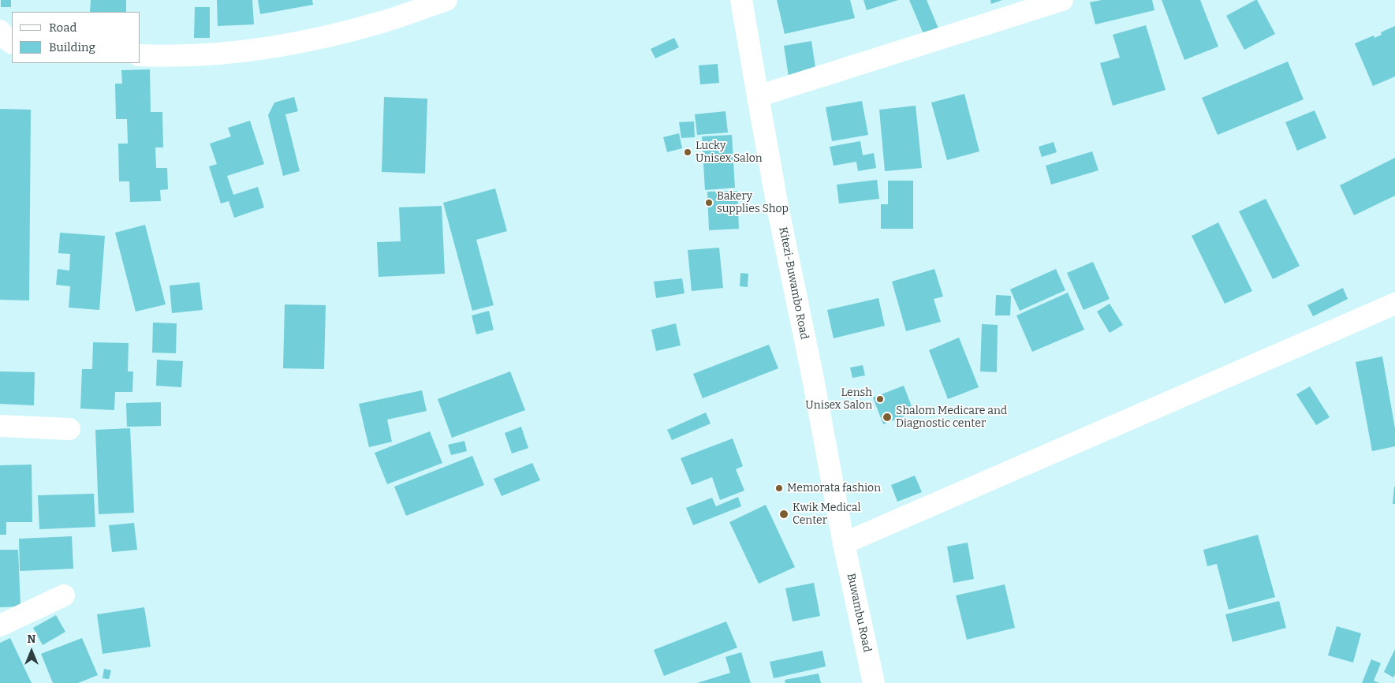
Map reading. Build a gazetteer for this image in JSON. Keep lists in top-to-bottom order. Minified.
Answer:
{"streets":{"street":["Kitezi-Buwambo Road","Buwambu Road"]},"crossings":[["Kitezi-Buwambo Road","Buwambu Road"]],"places":["Lucky Unisex Salon","Bakery supplies Shop","Lensh Unisex Salon","Shalom Medicare and Diagnostic center","Memorata fashion","Kwik Medical Center"],"legend":["Road","Building"],"north":"top"}
